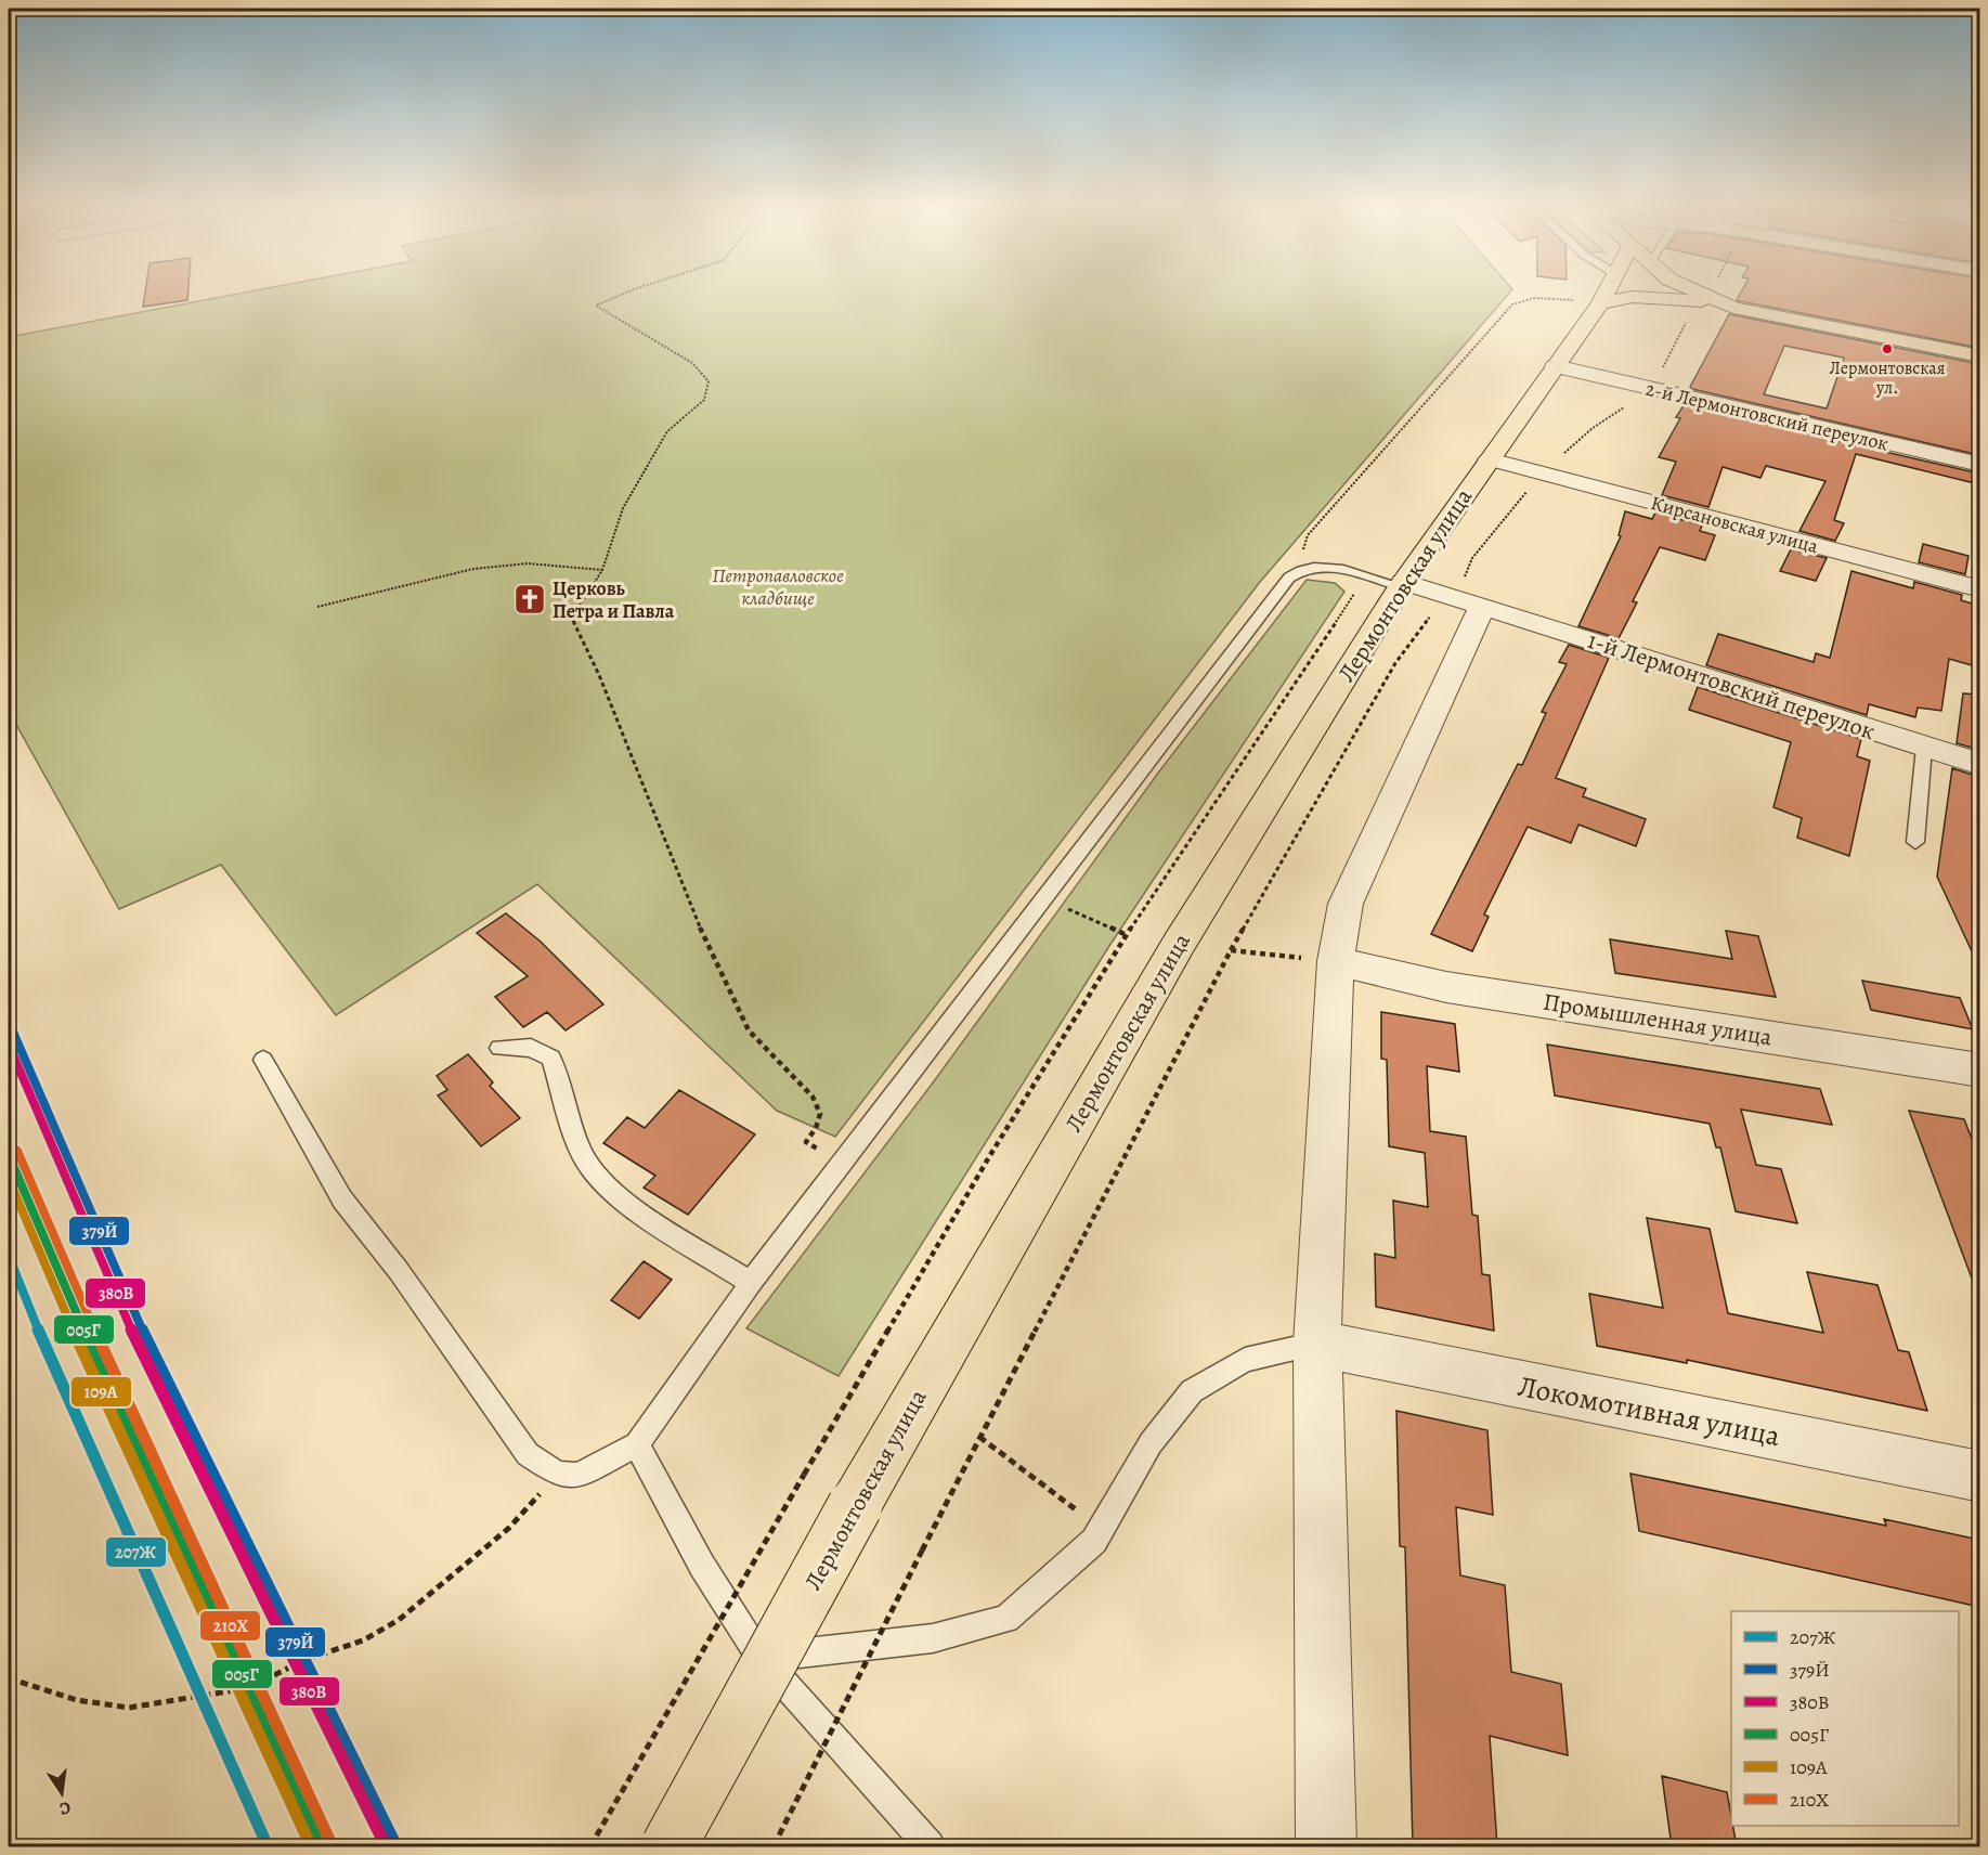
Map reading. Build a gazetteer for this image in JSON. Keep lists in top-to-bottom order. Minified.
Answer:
{"streets":{"main road":["Лермонтовская улица"],"street":["2-й Лермонтовский переулок","Кирсановская улица","1-й Лермонтовский переулок","Промышленная улица","Локомотивная улица"]},"crossings":[["2-й Лермонтовский переулок","Лермонтовская улица"],["Кирсановская улица","Лермонтовская улица"],["Лермонтовская улица","1-й Лермонтовский переулок"]],"parks":["Петропавловское кладбище"],"places":{"other":["Лермонтовская ул."],"church":["Церковь Петра и Павла"]},"lines":["transit line 379Й","transit line 380В","transit line 210Х","transit line 005Г","transit line 109А","transit line 207Ж"],"legend":["207Ж","379Й","380В","005Г","109А","210Х"],"north":"bottom"}
